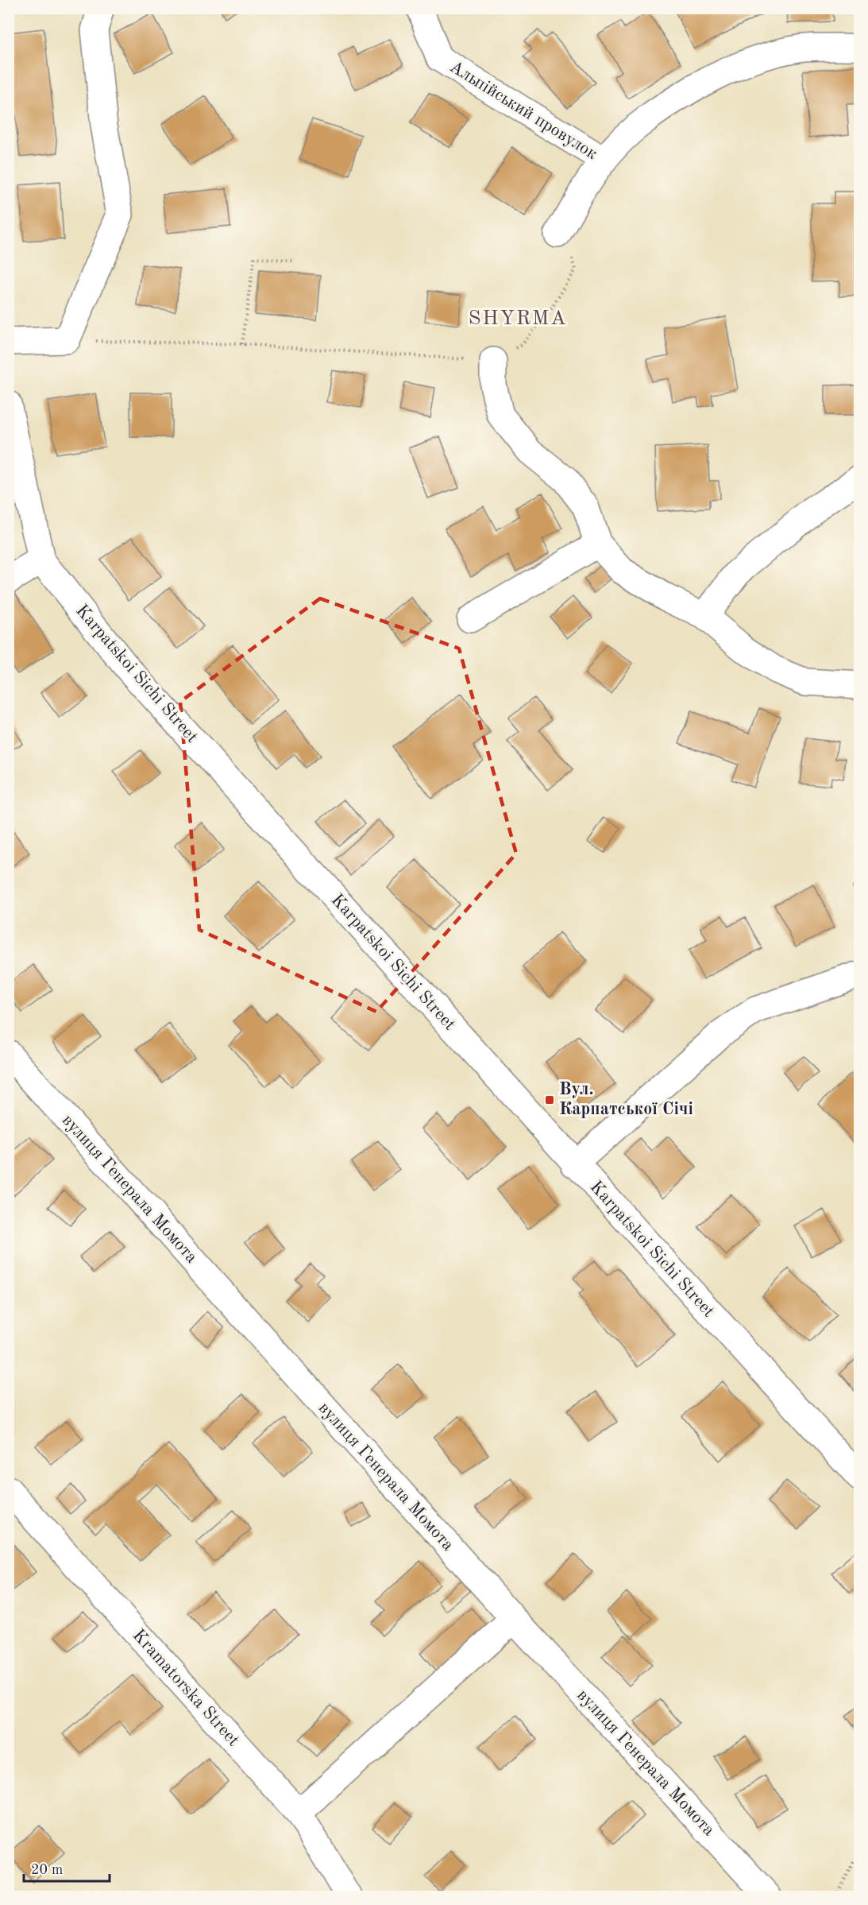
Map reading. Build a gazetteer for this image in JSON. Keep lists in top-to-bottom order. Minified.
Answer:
{"streets":{"street":["Альпійський провулок","Karpatskoi Sichi Street","вулиця Генерала Момота","Kramatorska Street"]},"districts":["SHYRMA"],"places":{"transit":["Вул. Карпатської Січі"]},"scale_bar":"20 m"}
